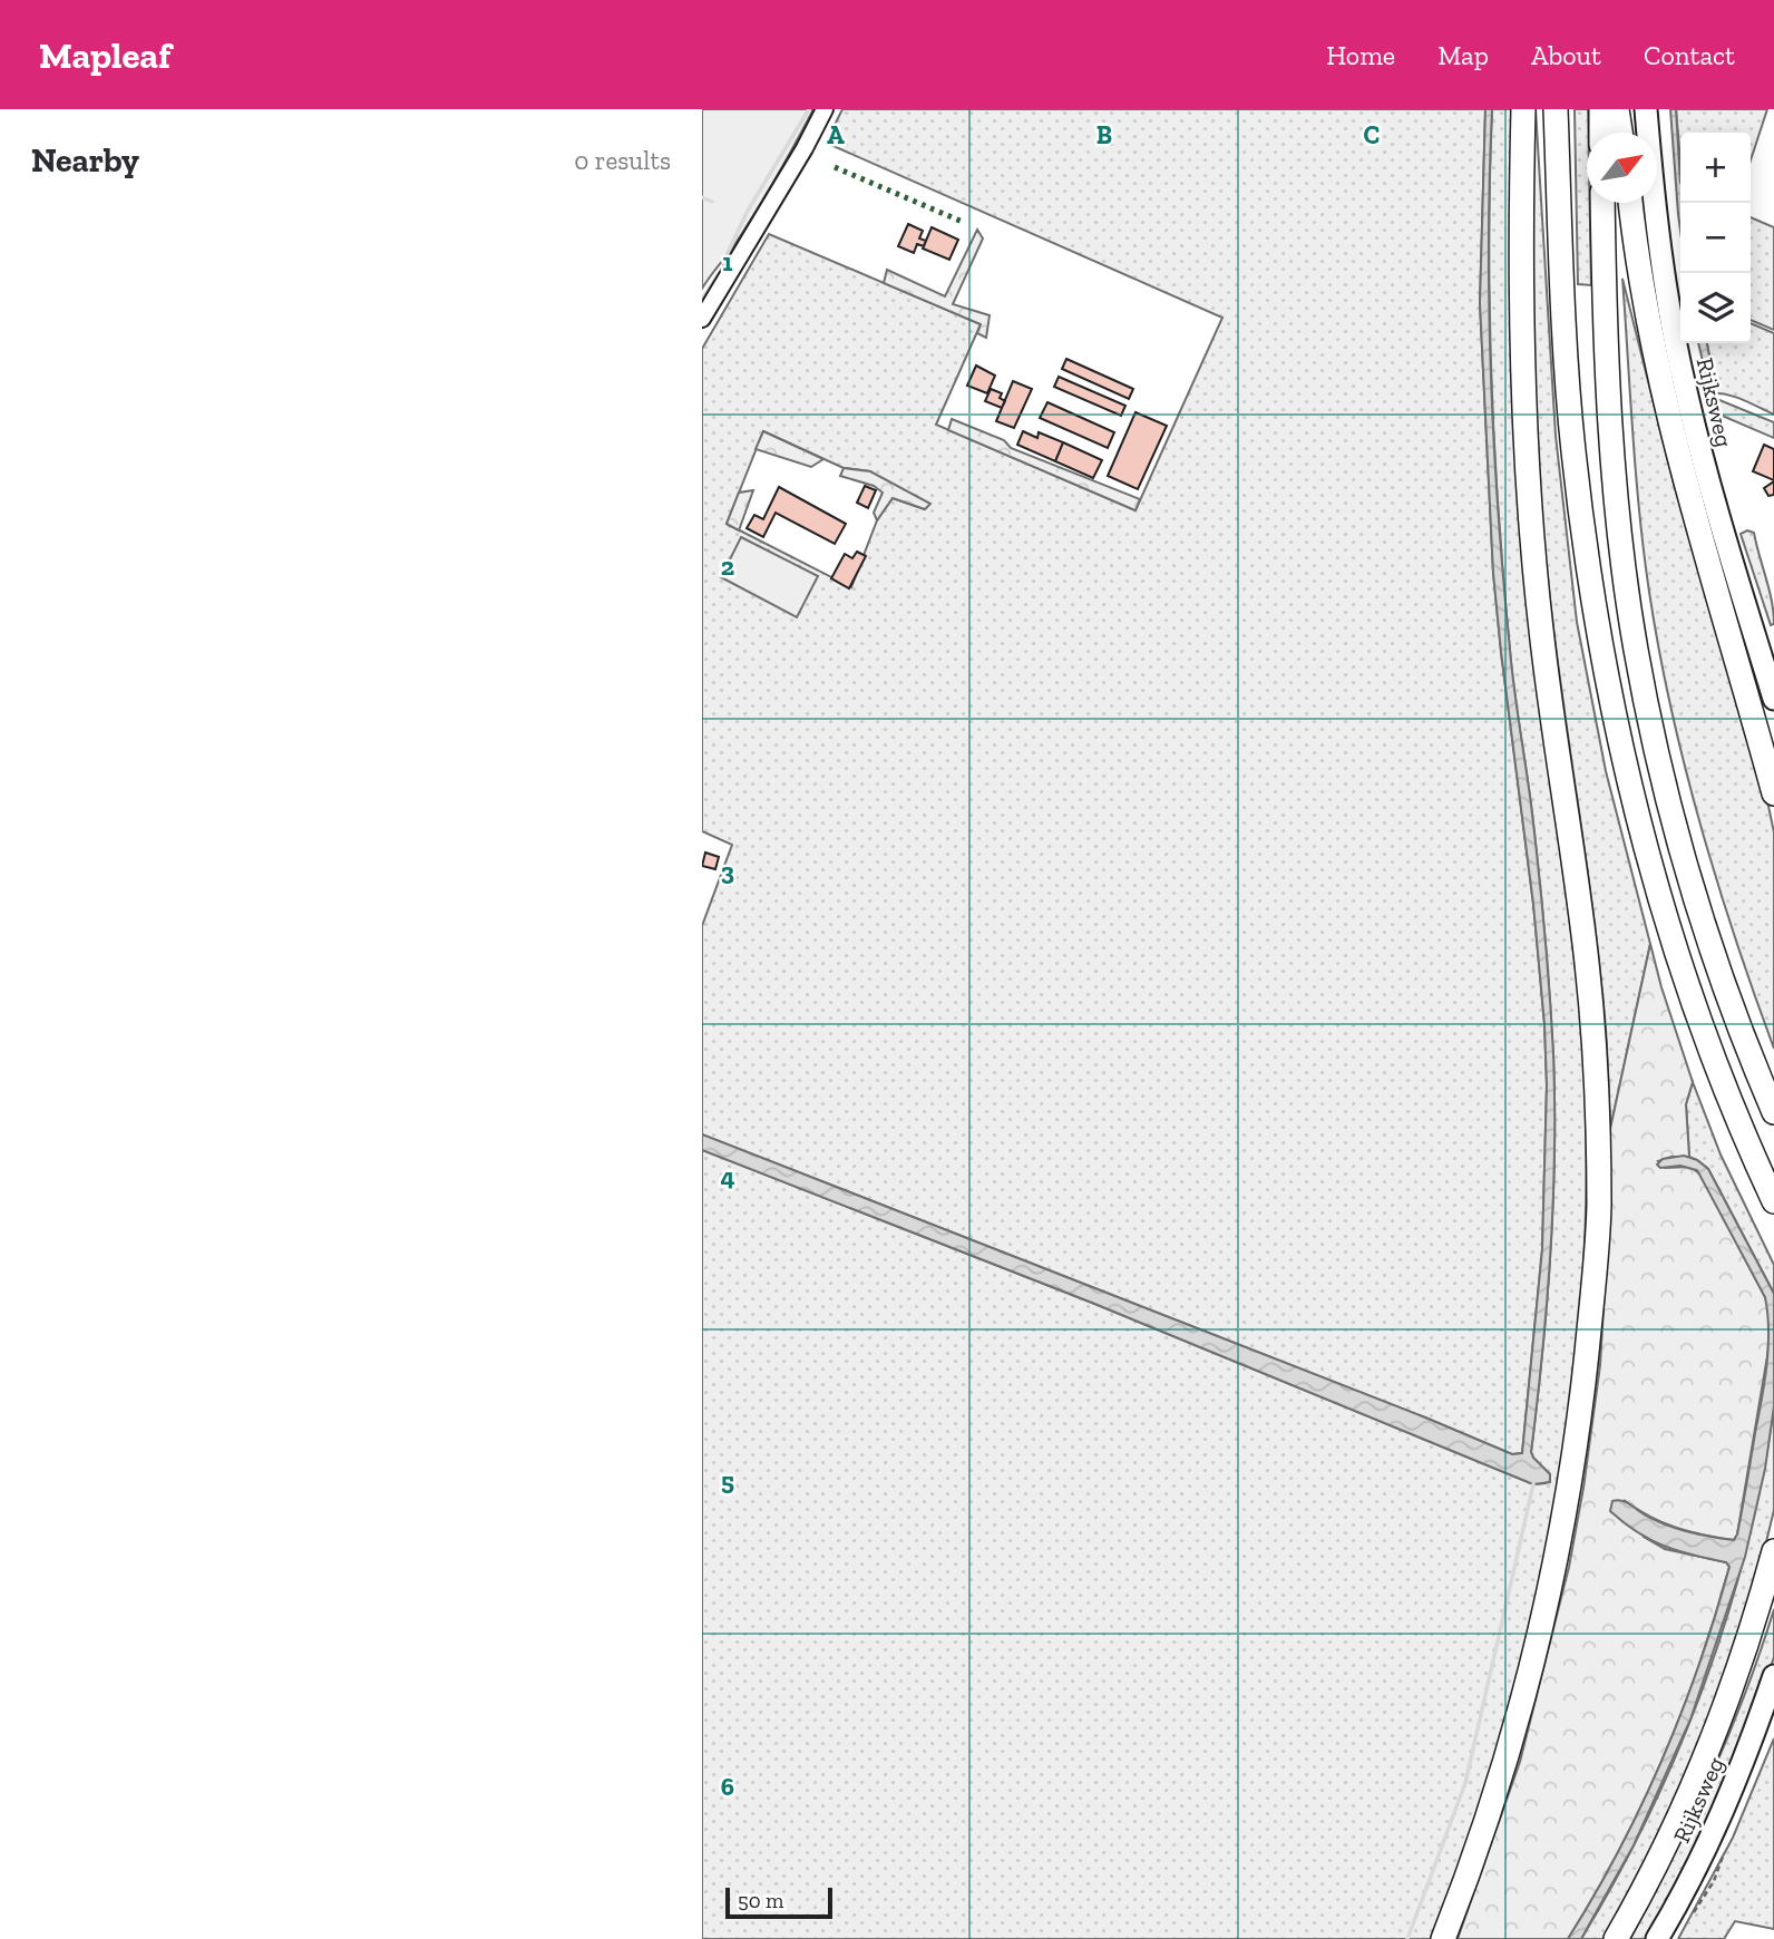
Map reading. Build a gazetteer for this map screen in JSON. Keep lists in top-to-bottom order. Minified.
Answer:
{"streets":{"main road":["Rijksweg"]},"scale_bar":"50 m","north":"top right","page":{"header":"Mapleaf","nav":["Home","Map","About","Contact"],"heading":["Nearby","0 results"],"map_buttons":["+","−"],"scale":"50 m"},"grid":{"columns":["A","B","C"],"rows":["1","2","3","4","5","6"]}}
